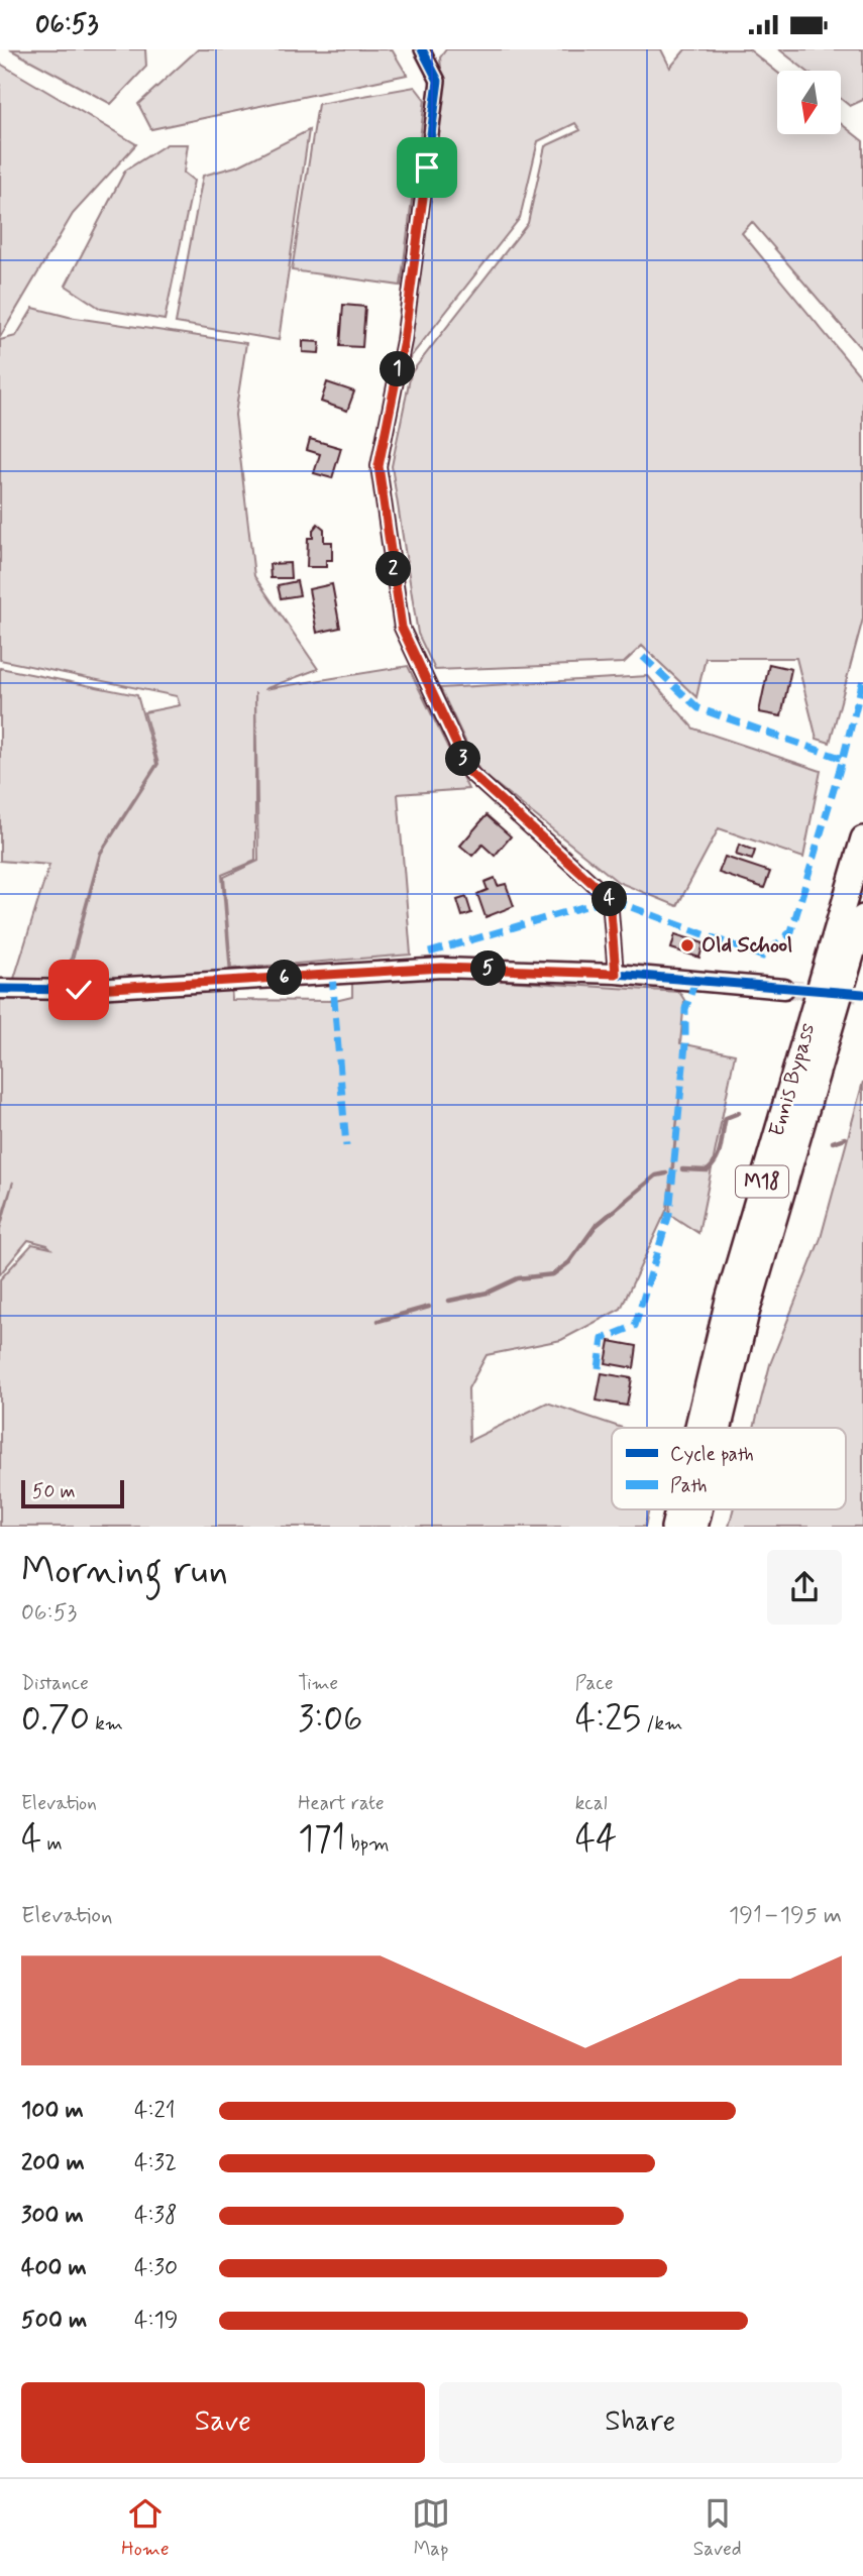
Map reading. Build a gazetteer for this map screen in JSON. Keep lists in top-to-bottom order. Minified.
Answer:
{"streets":{"highway":["Ennis Bypass","M18"]},"places":["Old School"],"legend":["Cycle path","Path"],"scale_bar":"50 m","north":"bottom","page":{"status":"06:53","pins":["1","2","3","4","5","6"],"scale":"50 m","heading":["Morning run","06:53"],"stats":[["Distance","0.70 km"],["Time","3:06"],["Pace","4:25 /km"],["Elevation","4 m"],["Heart rate","171 bpm"],["kcal","44"]],"chart":["Elevation","191–195 m"],"list":[{"name":"100 m","note":"4:21"},{"name":"200 m","note":"4:32"},{"name":"300 m","note":"4:38"},{"name":"400 m","note":"4:30"},{"name":"500 m","note":"4:19"}],"buttons":["Save","Share"],"tabs":["Home","Map","Saved"]}}
